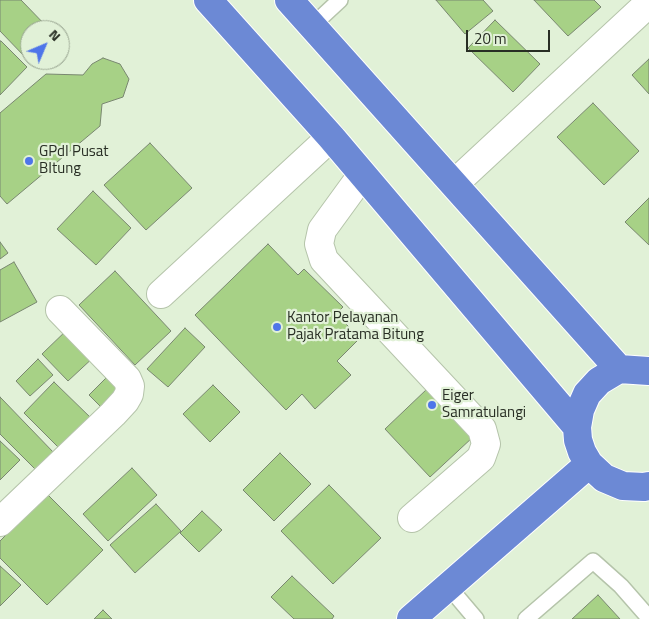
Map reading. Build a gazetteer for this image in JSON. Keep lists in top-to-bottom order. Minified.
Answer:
{"places":["GPdI Pusat BItung","Kantor Pelayanan Pajak Pratama Bitung","Eiger Samratulangi"],"scale_bar":"20 m","north":"top right"}
